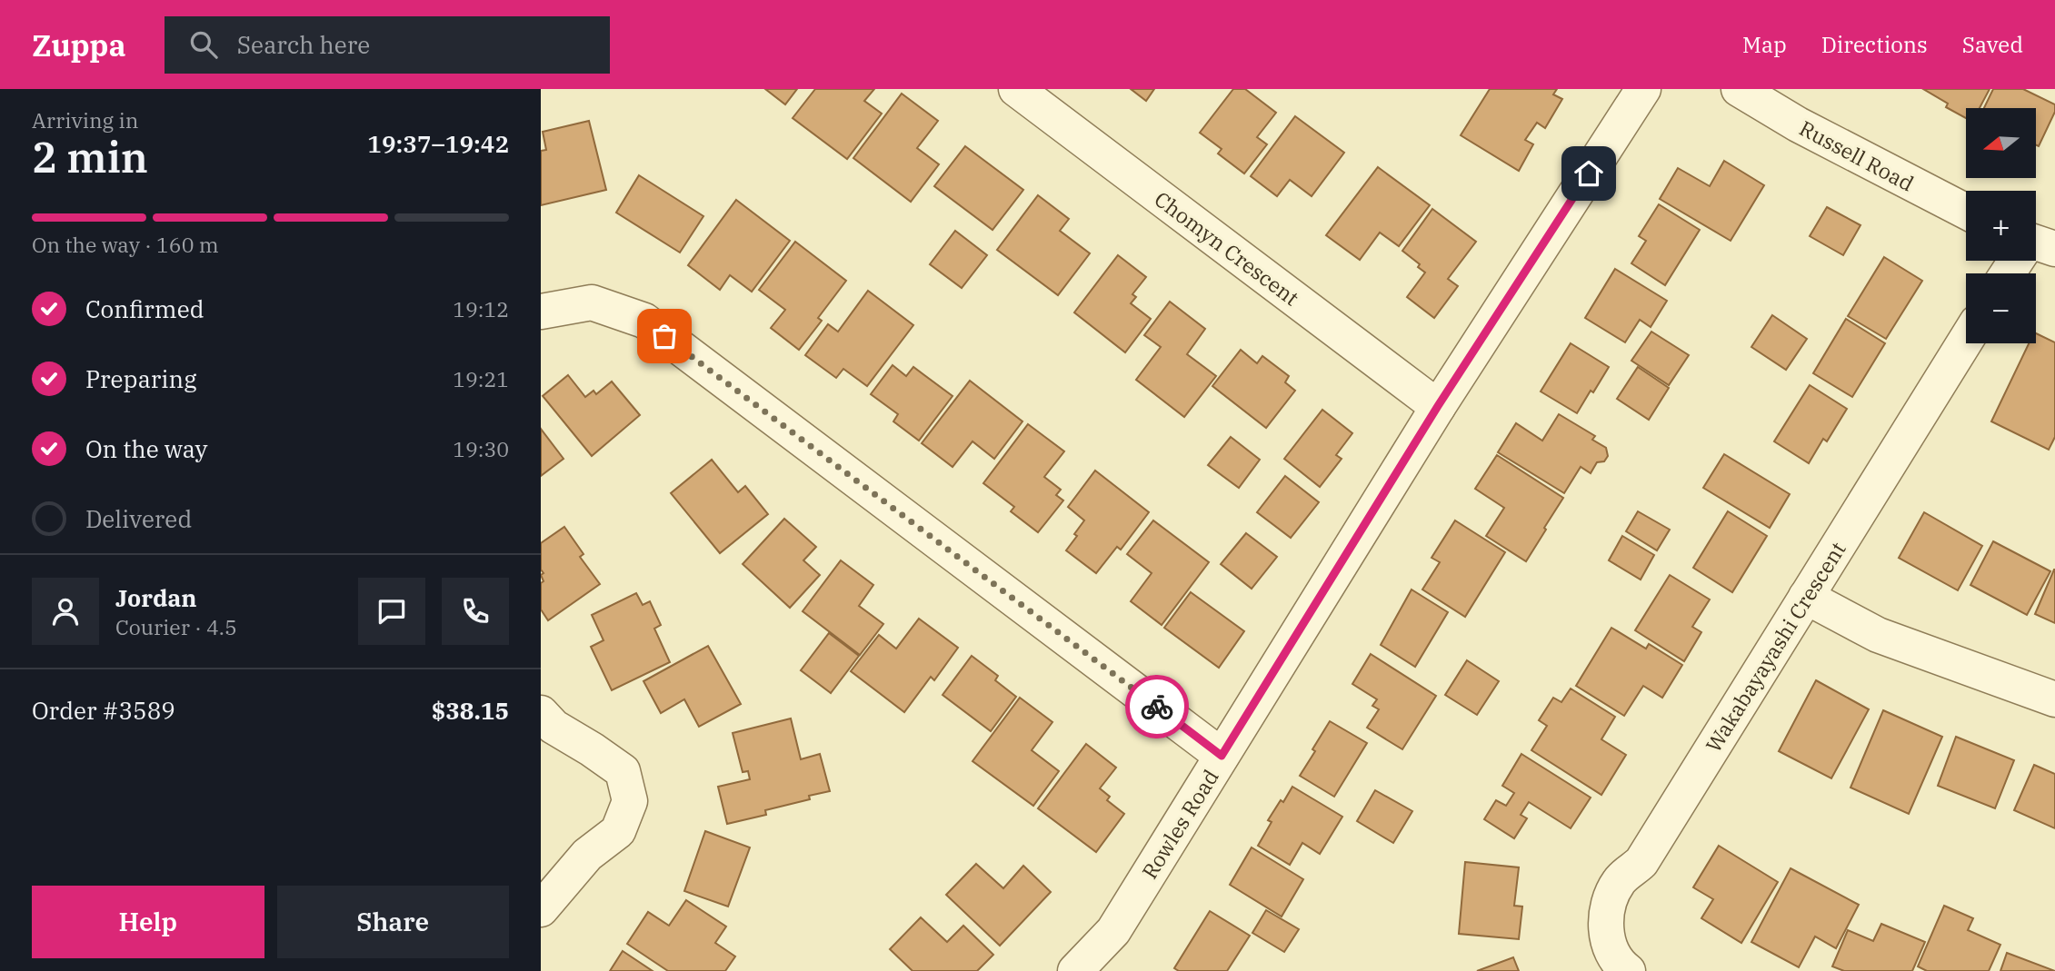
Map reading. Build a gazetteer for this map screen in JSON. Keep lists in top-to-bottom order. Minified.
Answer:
{"streets":{"street":["Russell Road","Chomyn Crescent","Wakabayayashi Crescent","Rowles Road"]},"crossings":[["Chomyn Crescent","Rowles Road"]],"north":"left","page":{"header":"Zuppa","search":"Search here","nav":["Map","Directions","Saved"],"heading":["2 min","Arriving in","19:37–19:42"],"panel":["Jordan","Courier · 4.5","Order #3589","$38.15"],"map_buttons":["+","−"],"bar":"On the way · 160 m","list":[["Confirmed","19:12"],["Preparing","19:21"],["On the way","19:30"],"Delivered"],"buttons":["Help","Share"]}}
